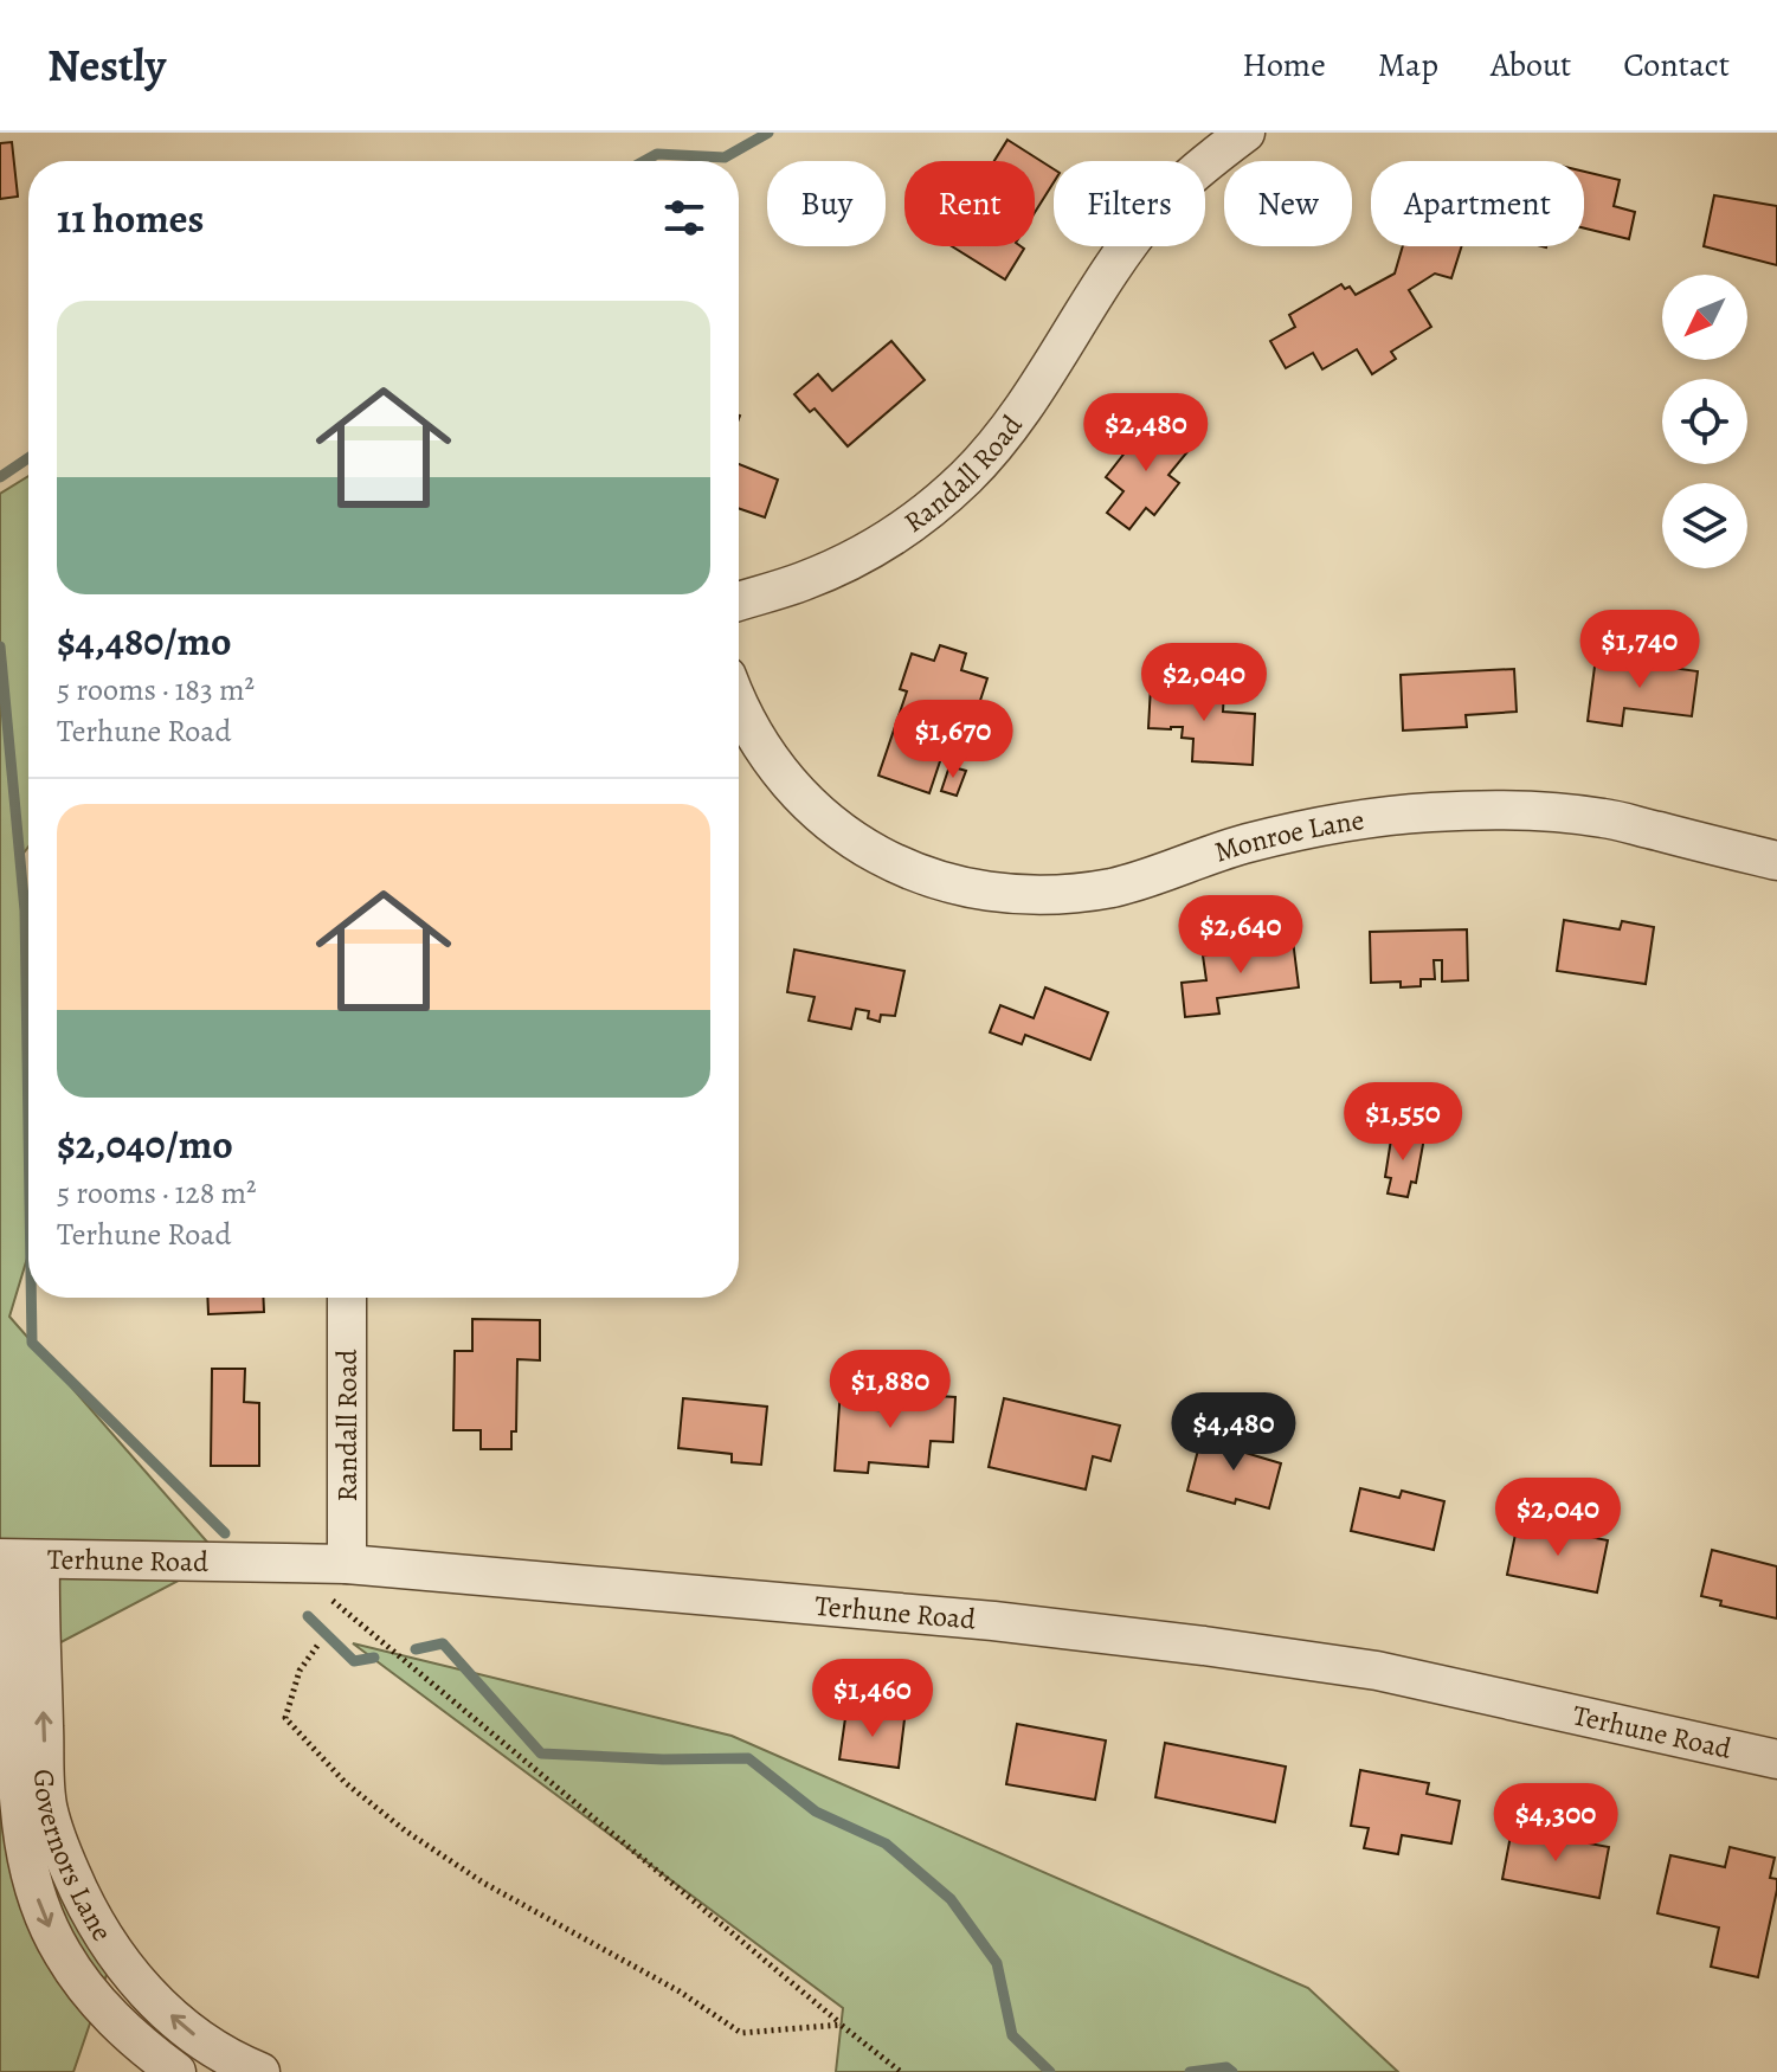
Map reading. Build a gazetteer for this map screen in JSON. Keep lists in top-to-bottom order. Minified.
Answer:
{"streets":{"street":["Randall Road","Monroe Lane","Terhune Road","Governors Lane"]},"crossings":[["Randall Road","Terhune Road"],["Terhune Road","Governors Lane"]],"north":"bottom left","page":{"header":"Nestly","nav":["Home","Map","About","Contact"],"chip":["Buy","Rent","Filters","New","Apartment"],"heading":"11 homes","list":[{"name":"$4,480/mo","note":"5 rooms · 183 m² · Terhune Road"},{"name":"$2,040/mo","note":"5 rooms · 128 m² · Terhune Road"}],"price":["$2,480","$1,740","$2,040","$1,670","$2,640","$1,550","$1,880","$4,480","$2,040","$1,460","$4,300"]}}
